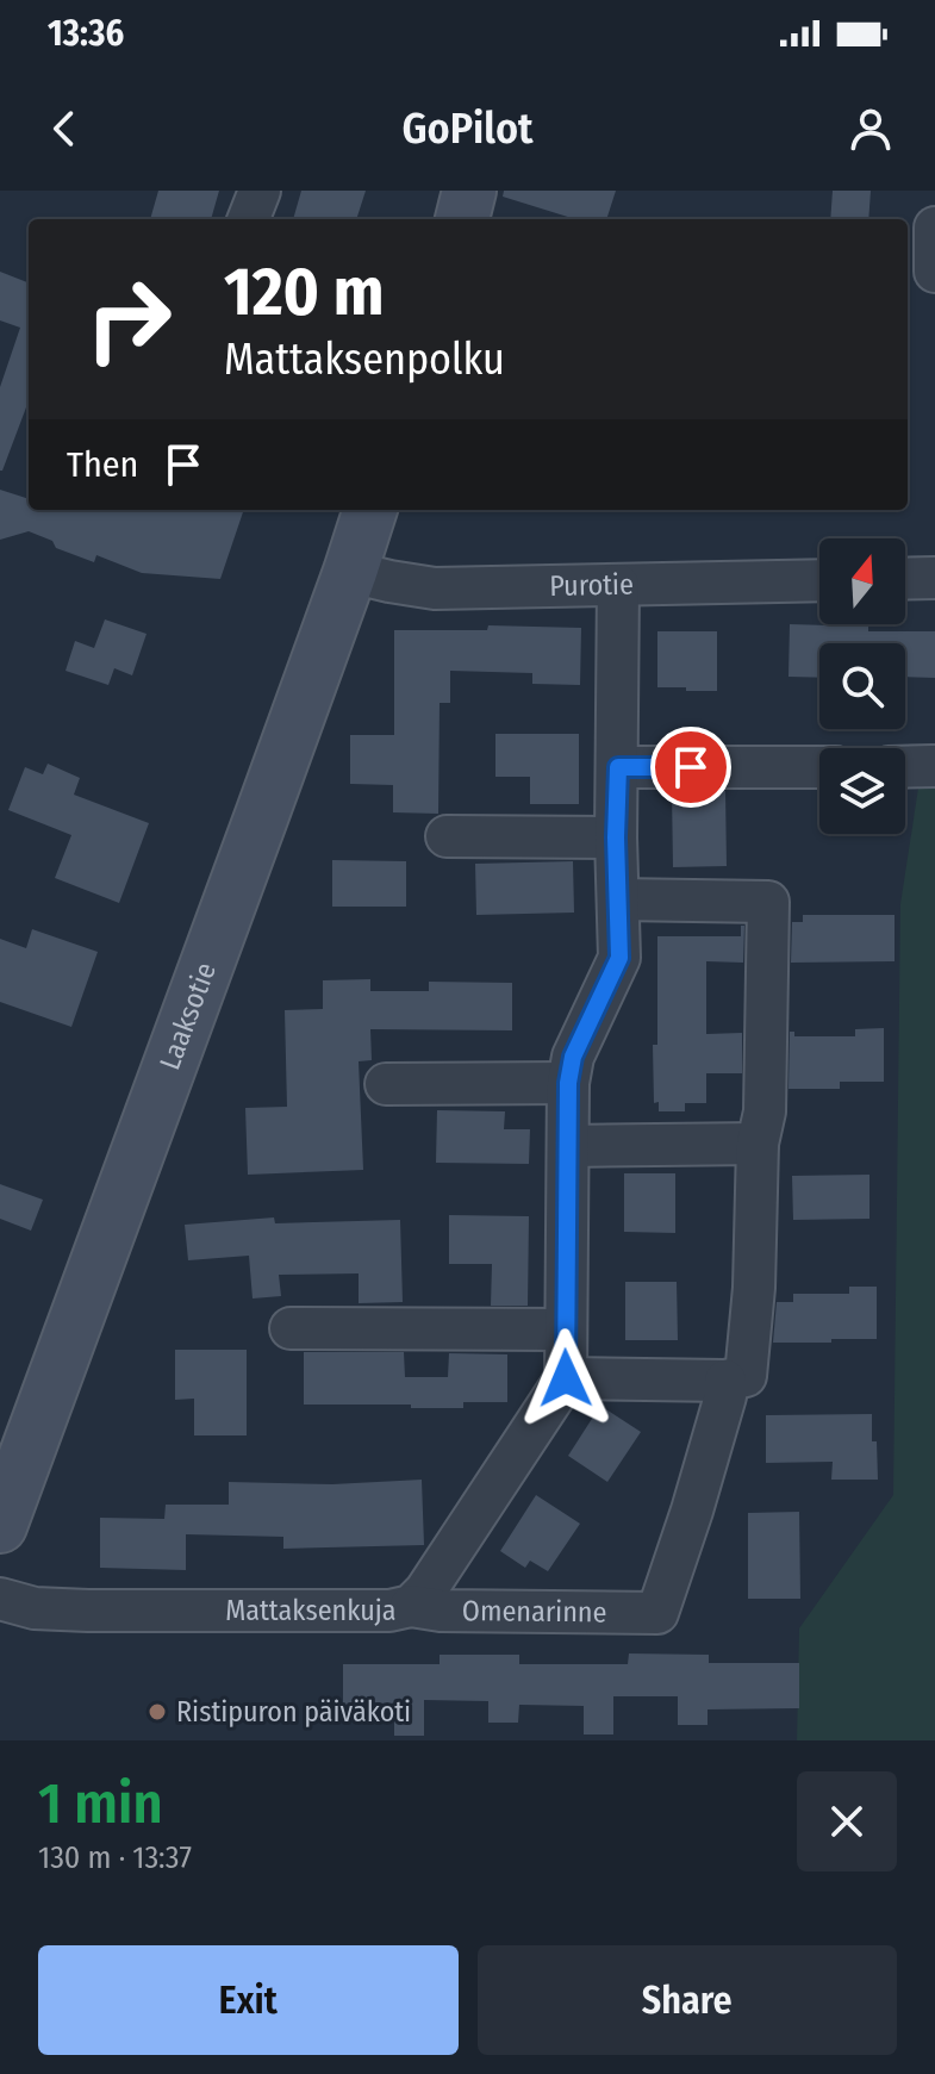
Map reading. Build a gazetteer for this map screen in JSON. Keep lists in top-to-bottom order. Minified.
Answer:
{"streets":{"main road":["Laaksotie"],"street":["Purotie","Mattaksenkuja","Omenarinne"]},"crossings":[["Purotie","Laaksotie"],["Mattaksenkuja","Omenarinne"]],"places":["Ristipuron päiväkoti"],"north":"top","page":{"status":"13:36","header":"GoPilot","turn":["120 m","Mattaksenpolku"],"then":"Then","heading":["1 min","130 m · 13:37"],"buttons":["Exit","Share"]}}
